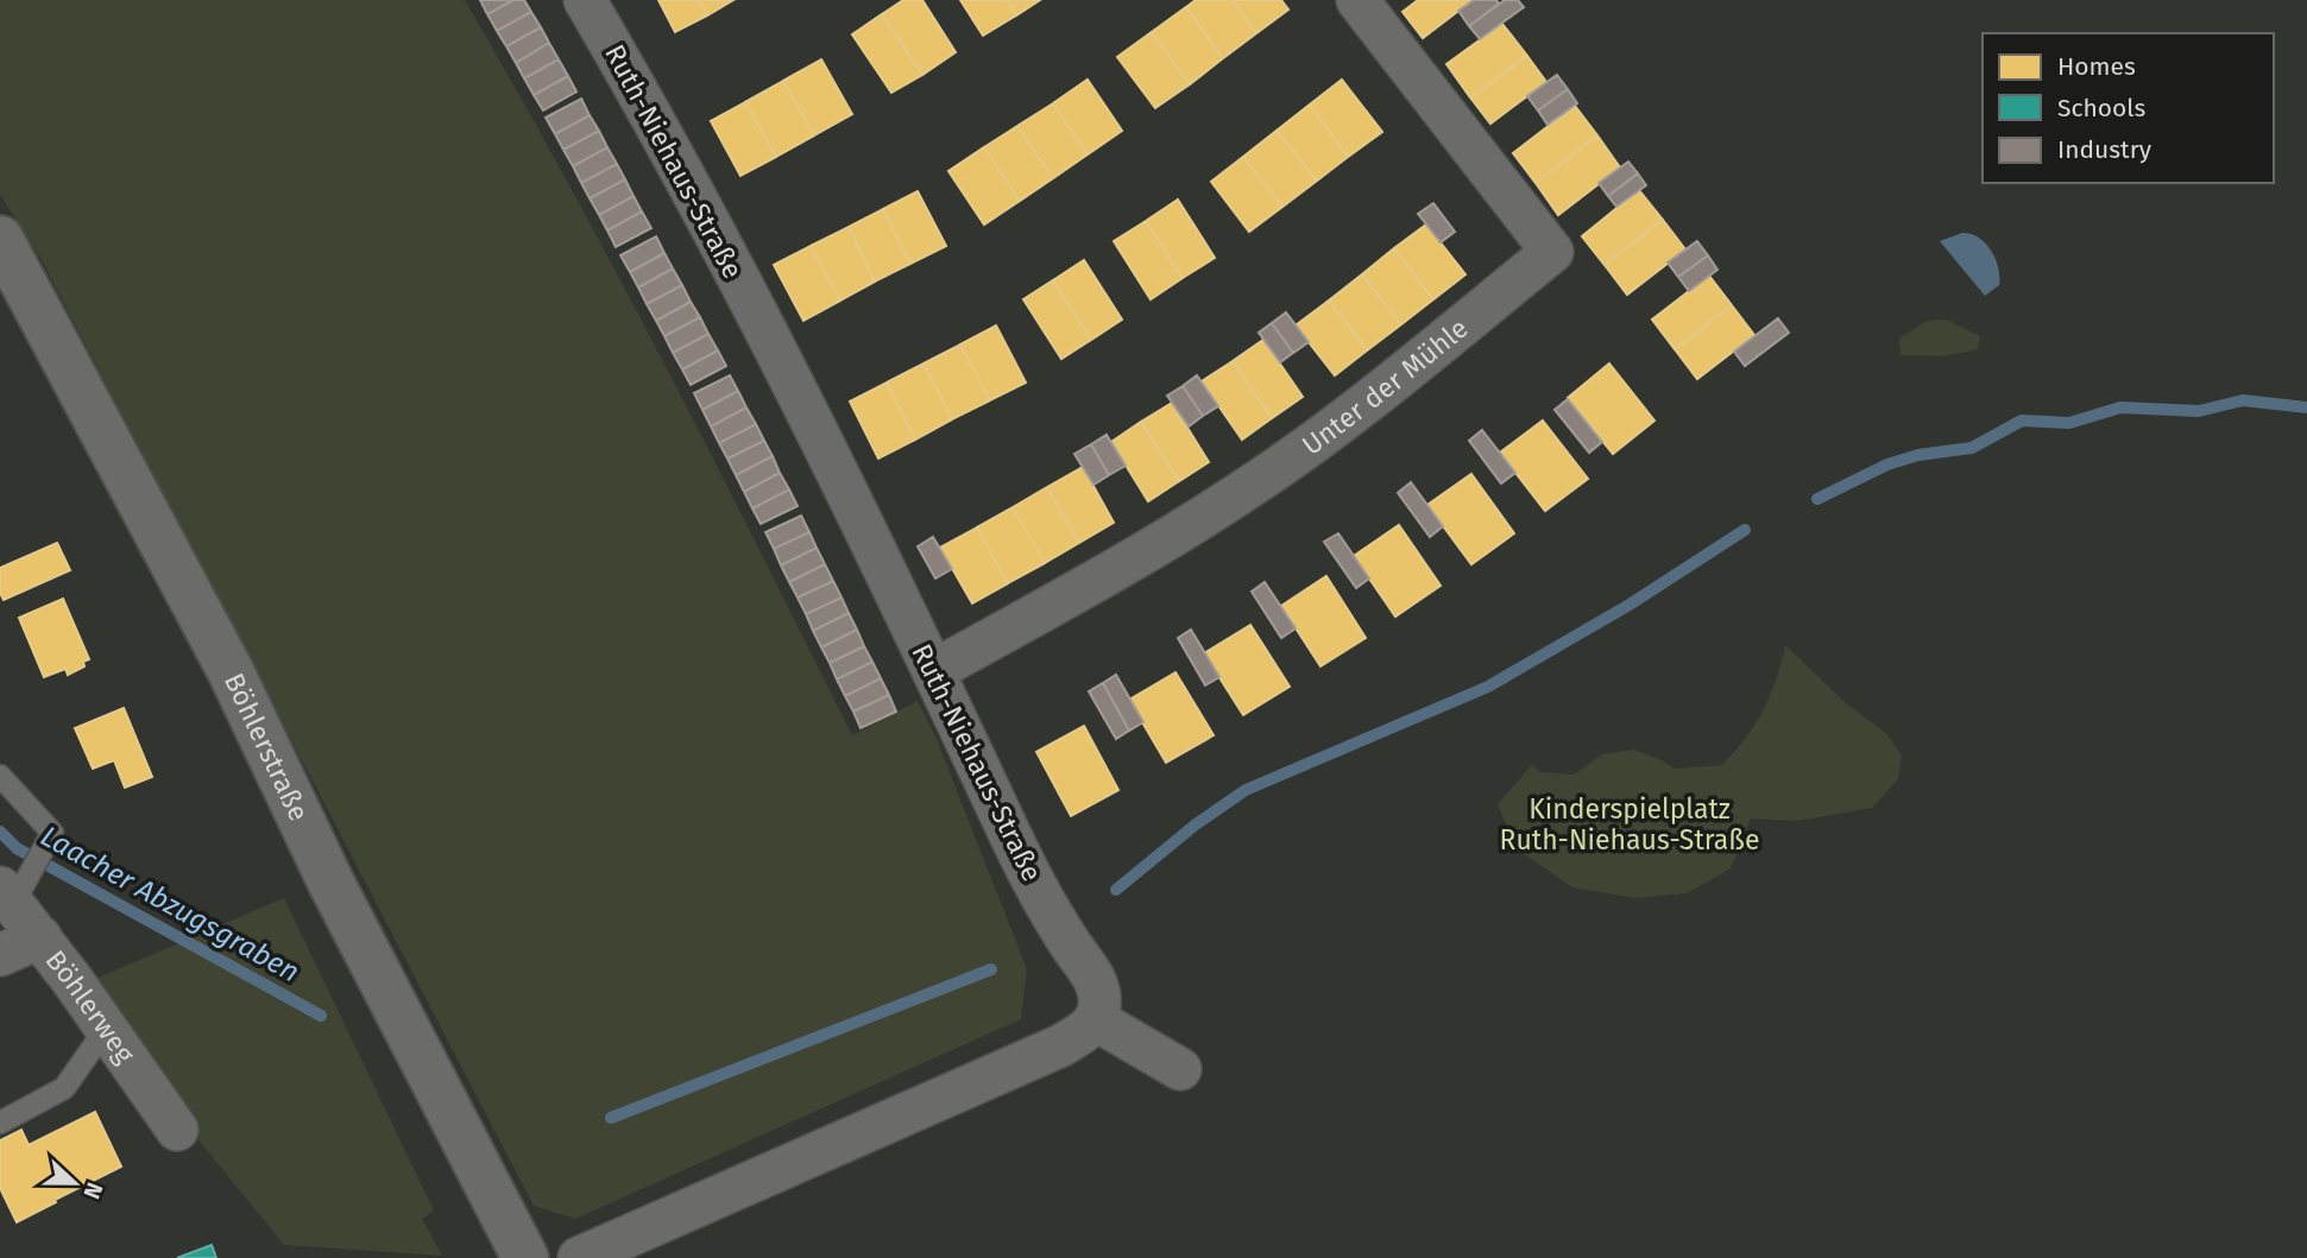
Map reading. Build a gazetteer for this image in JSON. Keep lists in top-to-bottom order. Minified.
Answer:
{"streets":{"street":["Ruth-Niehaus-Straße","Unter der Mühle","Böhlerstraße","Böhlerweg"]},"crossings":[["Ruth-Niehaus-Straße","Unter der Mühle"]],"water":["Laacher Abzugsgraben"],"parks":["Kinderspielplatz Ruth-Niehaus-Straße"],"legend":["Homes","Schools","Industry"],"north":"right"}
